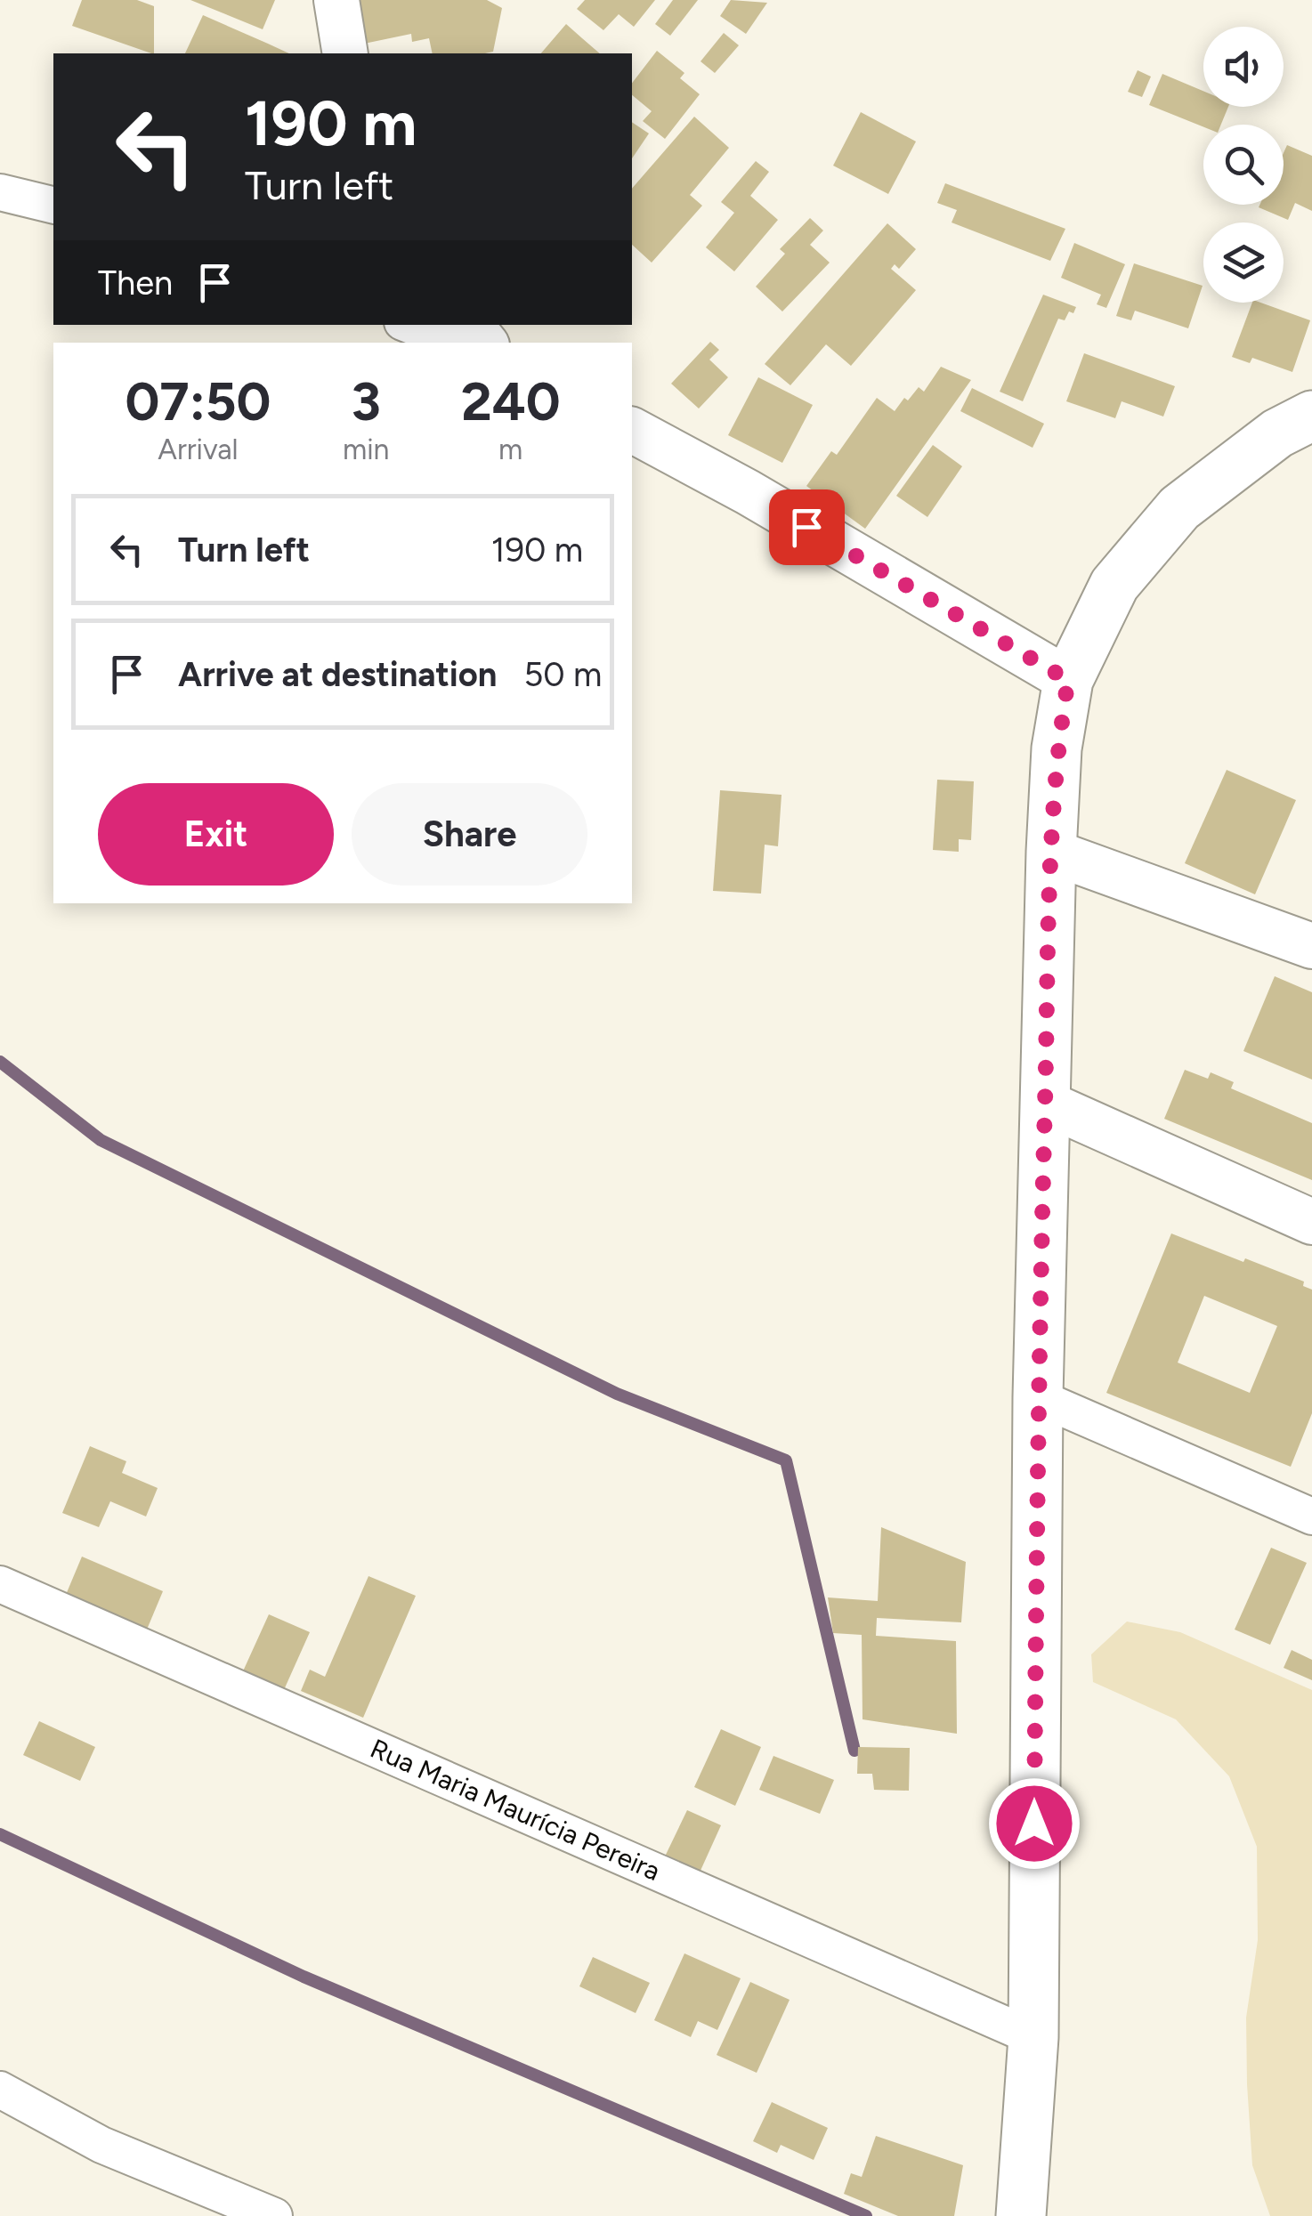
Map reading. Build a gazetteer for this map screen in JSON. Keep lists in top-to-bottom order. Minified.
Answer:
{"streets":{"street":["Rua Maria Maurícia Pereira"]},"page":{"turn":["190 m","Turn left"],"then":"Then","eta":["07:50","Arrival","3","min","240","m"],"list":[{"name":"Turn left","value":"190 m"},{"name":"Arrive at destination","value":"50 m"}],"buttons":["Exit","Share"]}}
